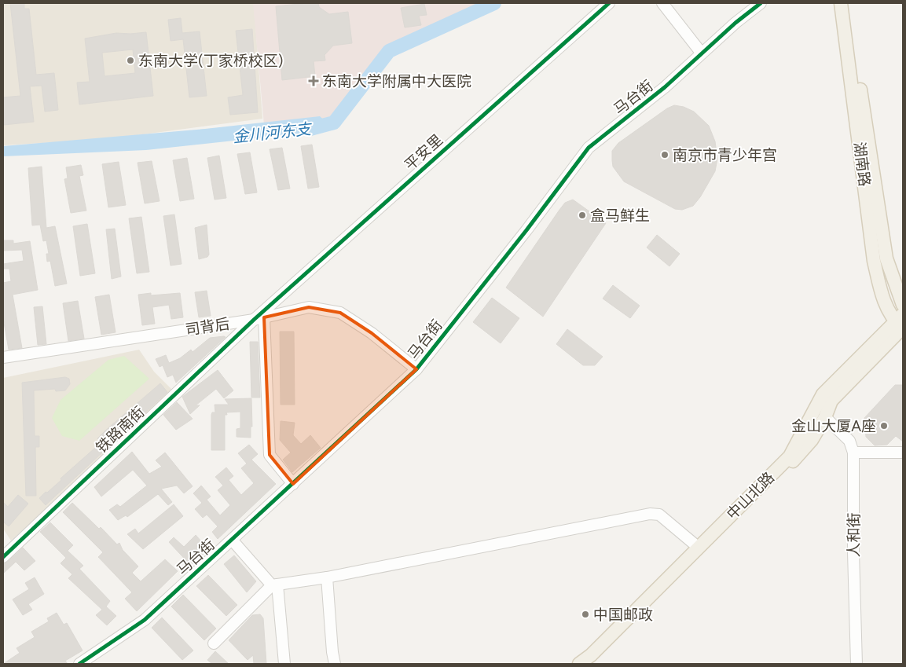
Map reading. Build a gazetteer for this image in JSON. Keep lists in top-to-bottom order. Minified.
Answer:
{"streets":{"main road":["湖南路","中山北路"],"street":["马台街","平安里","司背后","铁路南街","人和街"]},"crossings":[["马台街","司背后"],["平安里","司背后"],["平安里","铁路南街"],["湖南路","中山北路"],["司背后","铁路南街"],["中山北路","人和街"]],"water":["金川河东支"],"places":{"other":["东南大学(丁家桥校区)","南京市青少年宫","盒马鲜生","金山大厦A座","中国邮政"],"health":["东南大学附属中大医院"]}}
